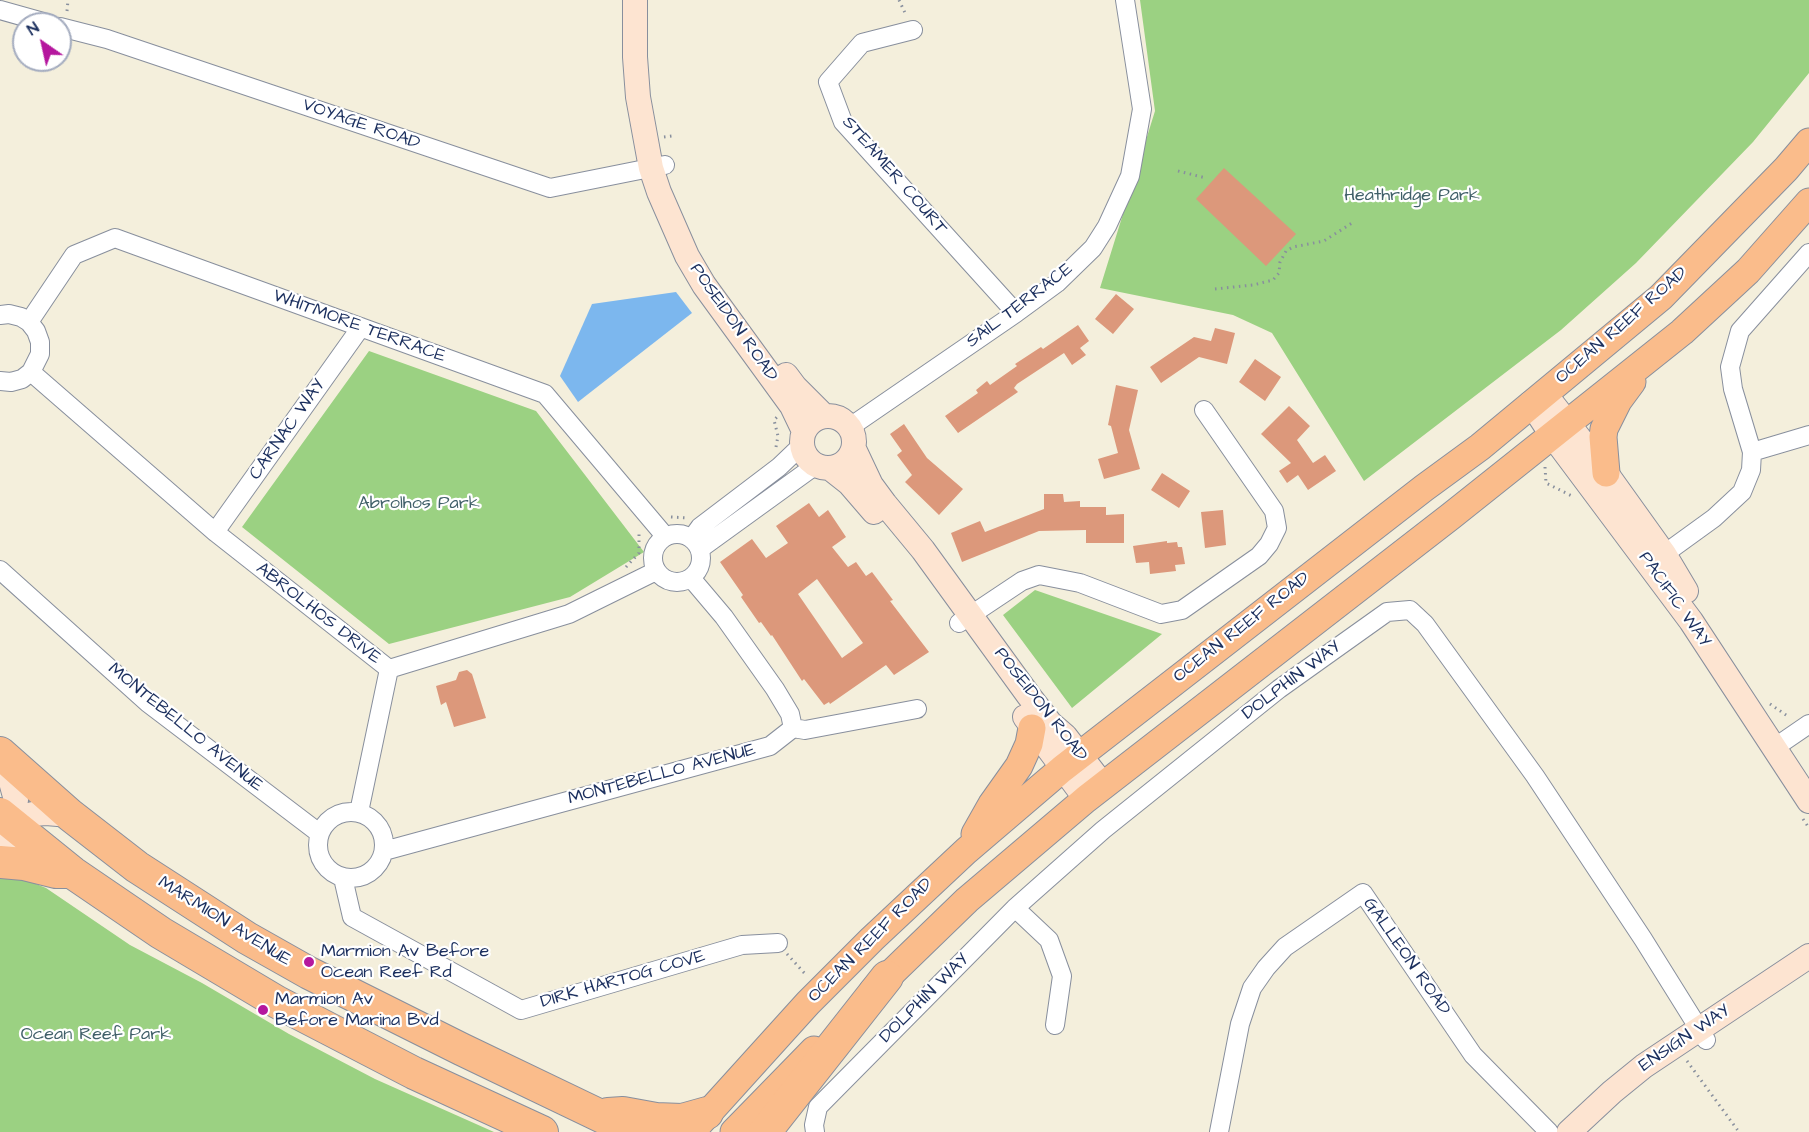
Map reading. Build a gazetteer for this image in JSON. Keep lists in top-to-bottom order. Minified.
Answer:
{"streets":{"highway":["MARMION AVENUE"],"main road":["OCEAN REEF ROAD"],"street":["VOYAGE ROAD","STEAMER COURT","SAIL TERRACE","POSEIDON ROAD","WHITMORE TERRACE","CARNAC WAY","PACIFIC WAY","ABROLHOS DRIVE","DOLPHIN WAY","MONTEBELLO AVENUE","GALLEON ROAD","DIRK HARTOG COVE","ENSIGN WAY"]},"crossings":[["VOYAGE ROAD","POSEIDON ROAD"],["STEAMER COURT","SAIL TERRACE"],["SAIL TERRACE","POSEIDON ROAD"],["POSEIDON ROAD","OCEAN REEF ROAD"],["OCEAN REEF ROAD","PACIFIC WAY"],["WHITMORE TERRACE","CARNAC WAY"],["WHITMORE TERRACE","ABROLHOS DRIVE"],["CARNAC WAY","ABROLHOS DRIVE"],["DOLPHIN WAY","ENSIGN WAY"],["MONTEBELLO AVENUE","DIRK HARTOG COVE"]],"parks":["Heathridge Park","Abrolhos Park","Ocean Reef Park"],"places":["Marmion Av Before Ocean Reef Rd","Marmion Av Before Marina Bvd"],"north":"top left"}
